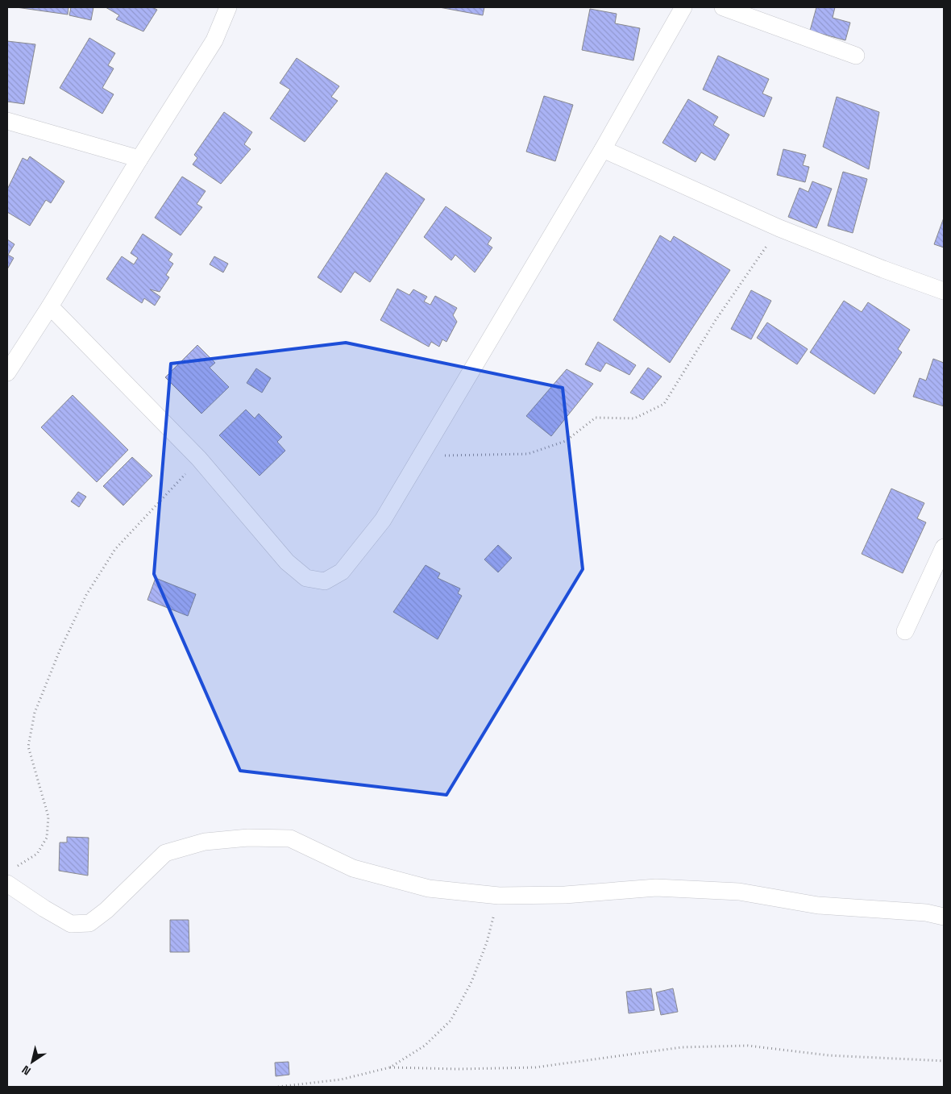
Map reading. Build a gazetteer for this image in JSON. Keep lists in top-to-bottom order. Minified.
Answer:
{"north":"bottom left"}
